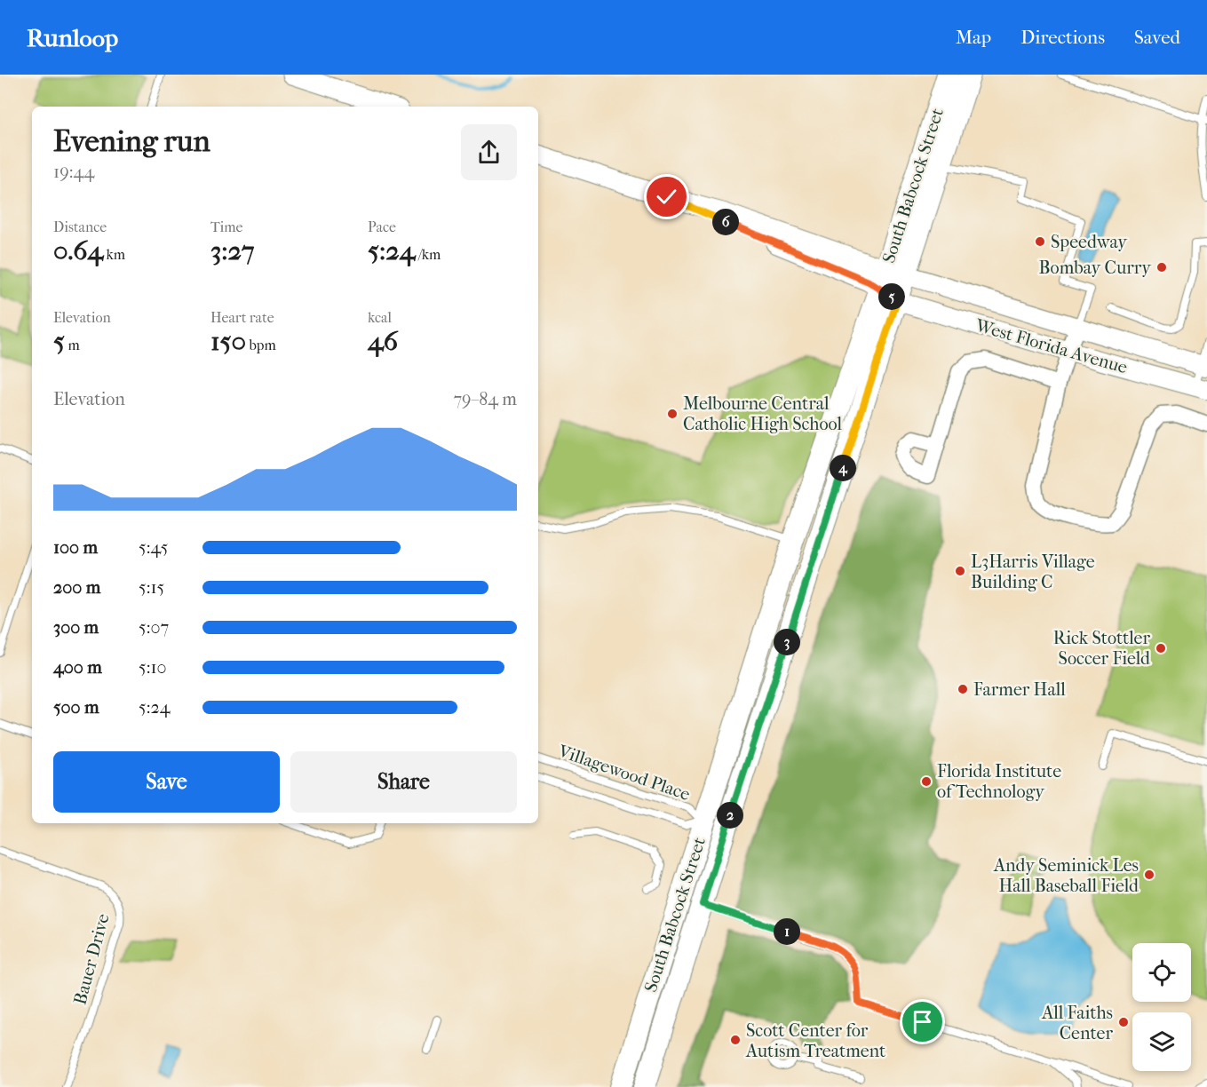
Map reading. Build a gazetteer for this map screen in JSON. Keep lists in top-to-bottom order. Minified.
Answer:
{"streets":{"main road":["South Babcock Street"],"street":["West Florida Avenue"],"lane":["Villagewood Place","Bauer Drive"]},"crossings":[["South Babcock Street","West Florida Avenue"],["South Babcock Street","Villagewood Place"]],"places":["Speedway","Bombay Curry","Melbourne Central Catholic High School","L3Harris Village Building C","Rick Stottler Soccer Field","Farmer Hall","Florida Institute of Technology","Andy Seminick Les Hall Baseball Field","All Faiths Center","Scott Center for Autism Treatment"],"page":{"header":"Runloop","nav":["Map","Directions","Saved"],"heading":["Evening run","19:44"],"stats":[["Distance","0.64 km"],["Time","3:27"],["Pace","5:24 /km"],["Elevation","5 m"],["Heart rate","150 bpm"],["kcal","46"]],"pins":["6","5","4","3","2","1"],"chart":["Elevation","79–84 m"],"list":[{"name":"100 m","note":"5:45"},{"name":"200 m","note":"5:15"},{"name":"300 m","note":"5:07"},{"name":"400 m","note":"5:10"},{"name":"500 m","note":"5:24"}],"buttons":["Save","Share"]}}
